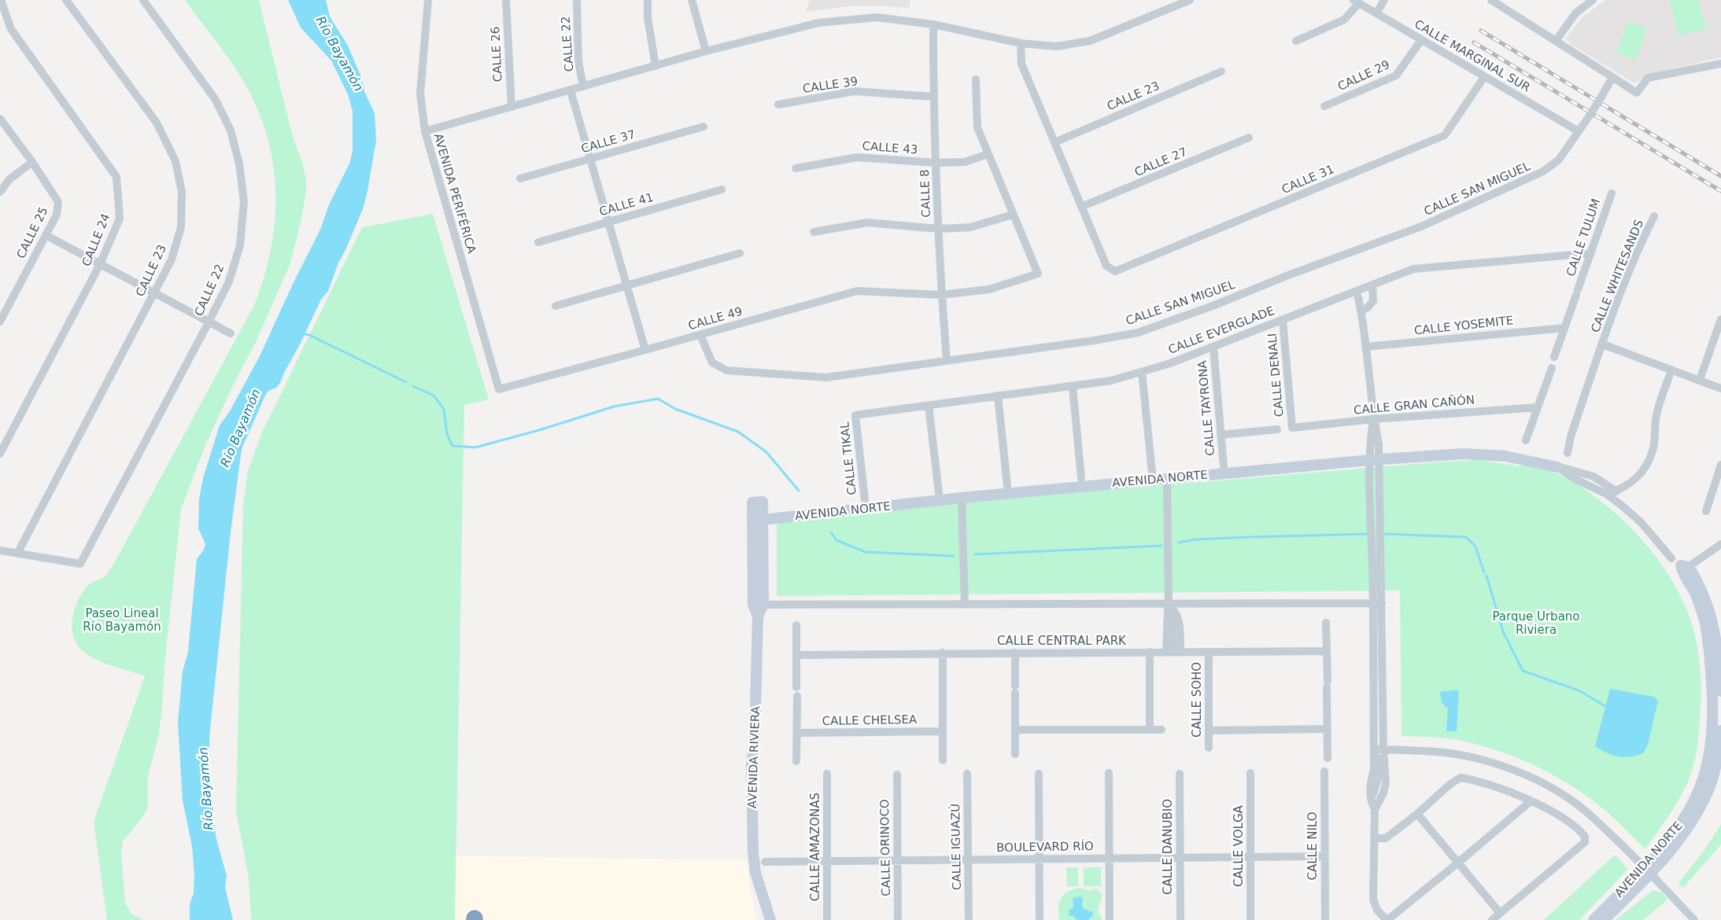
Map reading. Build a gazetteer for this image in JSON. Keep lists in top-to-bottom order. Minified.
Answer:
{"streets":{"street":["CALLE 22","CALLE 26","CALLE MARGINAL SUR","CALLE 29","CALLE 39","CALLE 23","CALLE 37","CALLE 43","CALLE 27","CALLE 31","CALLE SAN MIGUEL","AVENIDA PERIFÉRICA","CALLE 8","CALLE 41","CALLE 25","CALLE TULUM","CALLE 24","CALLE WHITESANDS","CALLE 49","CALLE YOSEMITE","CALLE EVERGLADE","CALLE DENALI","CALLE GRAN CAÑÓN","CALLE TAYRONA","CALLE TIKAL","AVENIDA NORTE","CALLE CENTRAL PARK","CALLE SOHO","CALLE CHELSEA","AVENIDA RIVIERA","CALLE VOLGA","CALLE NILO","CALLE AMAZONAS","CALLE IGUAZÚ","BOULEVARD RÍO","CALLE DANUBIO","CALLE ORINOCO"]},"crossings":[["CALLE 22","CALLE 23"],["CALLE MARGINAL SUR","CALLE 29"],["CALLE MARGINAL SUR","CALLE 31"],["CALLE MARGINAL SUR","CALLE SAN MIGUEL"],["CALLE 39","CALLE 8"],["CALLE 43","CALLE 8"],["CALLE 27","CALLE 31"],["CALLE SAN MIGUEL","CALLE 8"],["CALLE SAN MIGUEL","CALLE 49"],["AVENIDA PERIFÉRICA","CALLE 49"],["CALLE 8","CALLE 49"],["CALLE TULUM","CALLE YOSEMITE"],["CALLE TULUM","CALLE EVERGLADE"],["CALLE EVERGLADE","CALLE DENALI"],["CALLE EVERGLADE","CALLE TAYRONA"],["CALLE EVERGLADE","CALLE TIKAL"],["CALLE DENALI","CALLE GRAN CAÑÓN"],["AVENIDA NORTE","AVENIDA RIVIERA"],["CALLE CENTRAL PARK","CALLE SOHO"],["CALLE VOLGA","BOULEVARD RÍO"],["CALLE NILO","BOULEVARD RÍO"],["CALLE AMAZONAS","BOULEVARD RÍO"],["CALLE IGUAZÚ","BOULEVARD RÍO"],["BOULEVARD RÍO","CALLE DANUBIO"],["BOULEVARD RÍO","CALLE ORINOCO"]],"water":["Río Bayamón"],"parks":["Paseo Lineal Río Bayamón","Parque Urbano Riviera"]}
